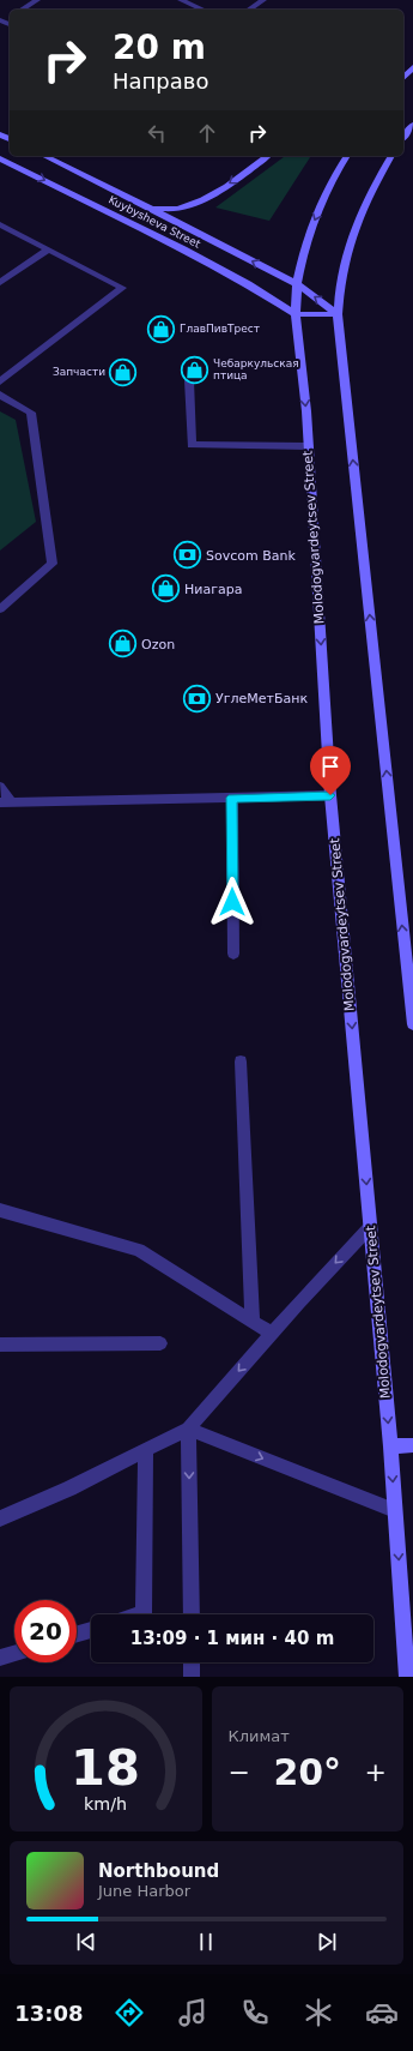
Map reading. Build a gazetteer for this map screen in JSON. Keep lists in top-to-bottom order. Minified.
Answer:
{"streets":{"main road":["Kuybysheva Street","Molodogvardeytsev Street"]},"crossings":[["Kuybysheva Street","Molodogvardeytsev Street"]],"places":{"shop":["ГлавПивТрест","Чебаркульская птица","Запчасти","Ниагара","Ozon"],"bank":["Sovcom Bank","УглеМетБанк"]},"page":{"turn":["20 m","Направо"],"limit":"20","trip":"13:09 · 1 мин · 40 m","tile":"Климат","heat":["−","20°","+"],"song":["Northbound","June Harbor"],"tabs":"13:08","gauge":["18","km/h"]}}
